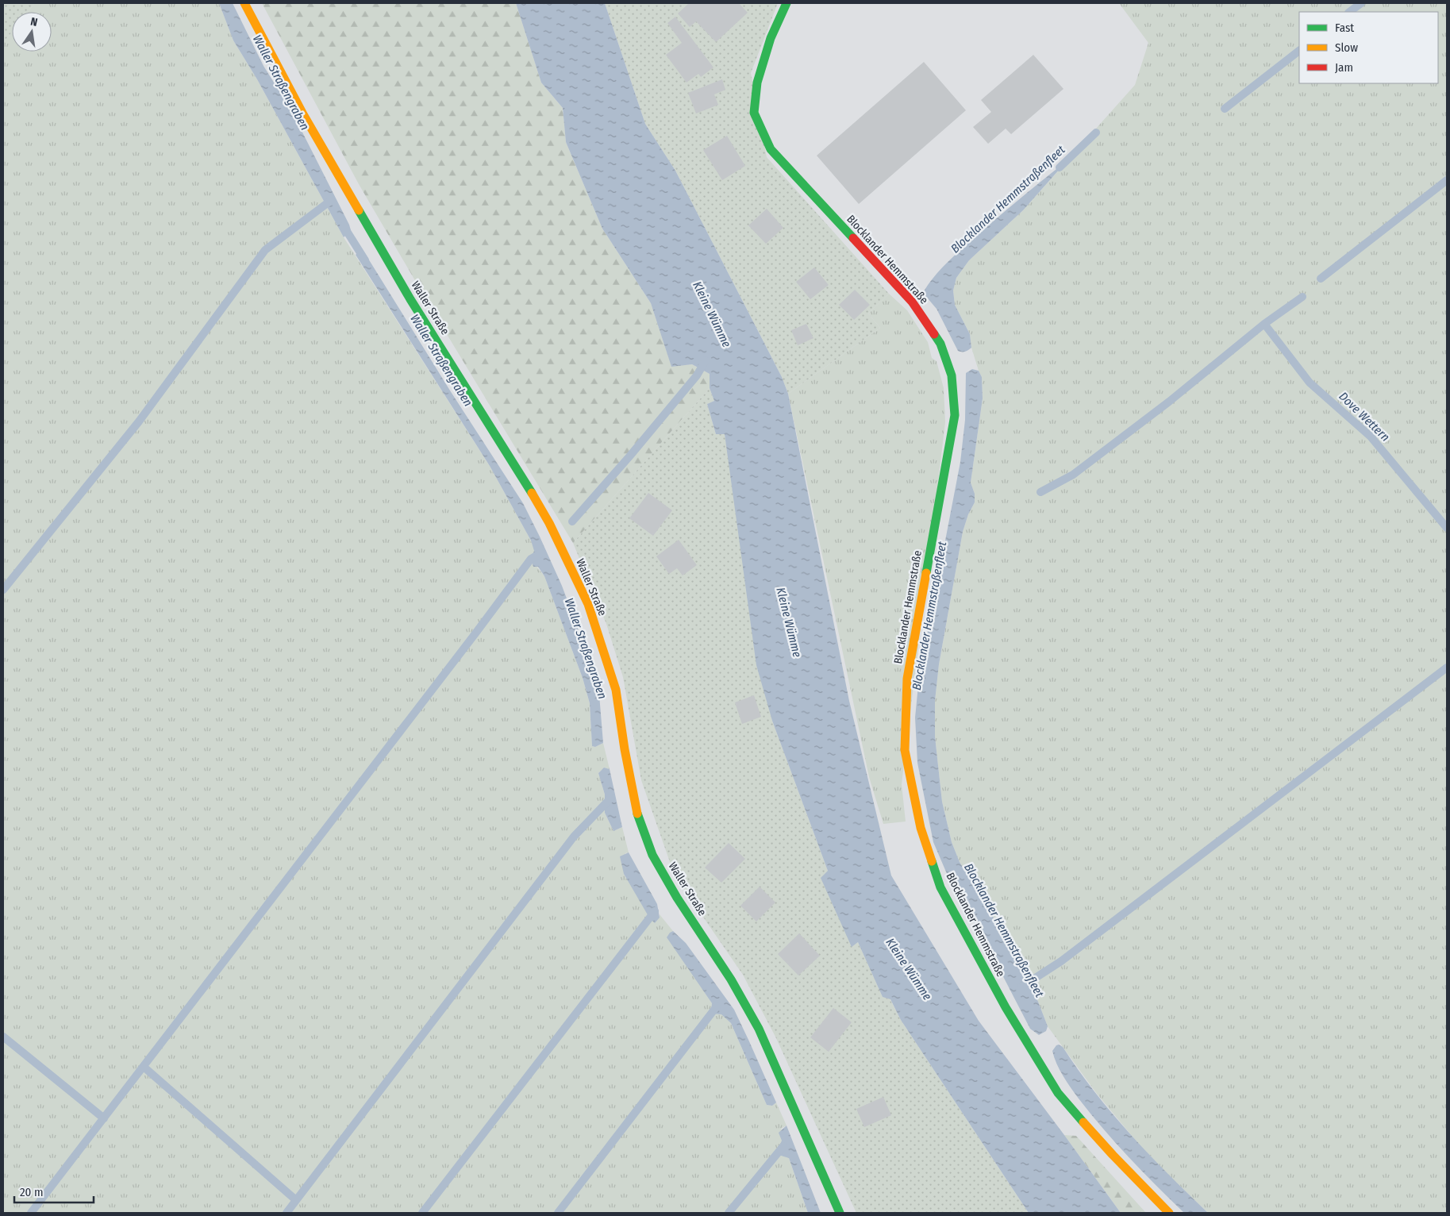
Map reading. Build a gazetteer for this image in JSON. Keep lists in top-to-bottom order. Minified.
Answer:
{"streets":{"street":["Blocklander Hemmstraße","Waller Straße"]},"water":["Waller Straßengraben","Blocklander Hemmstraßenfleet","Kleine Wümme","Dove Wettern"],"legend":["Fast","Slow","Jam"],"scale_bar":"20 m","north":"top"}
